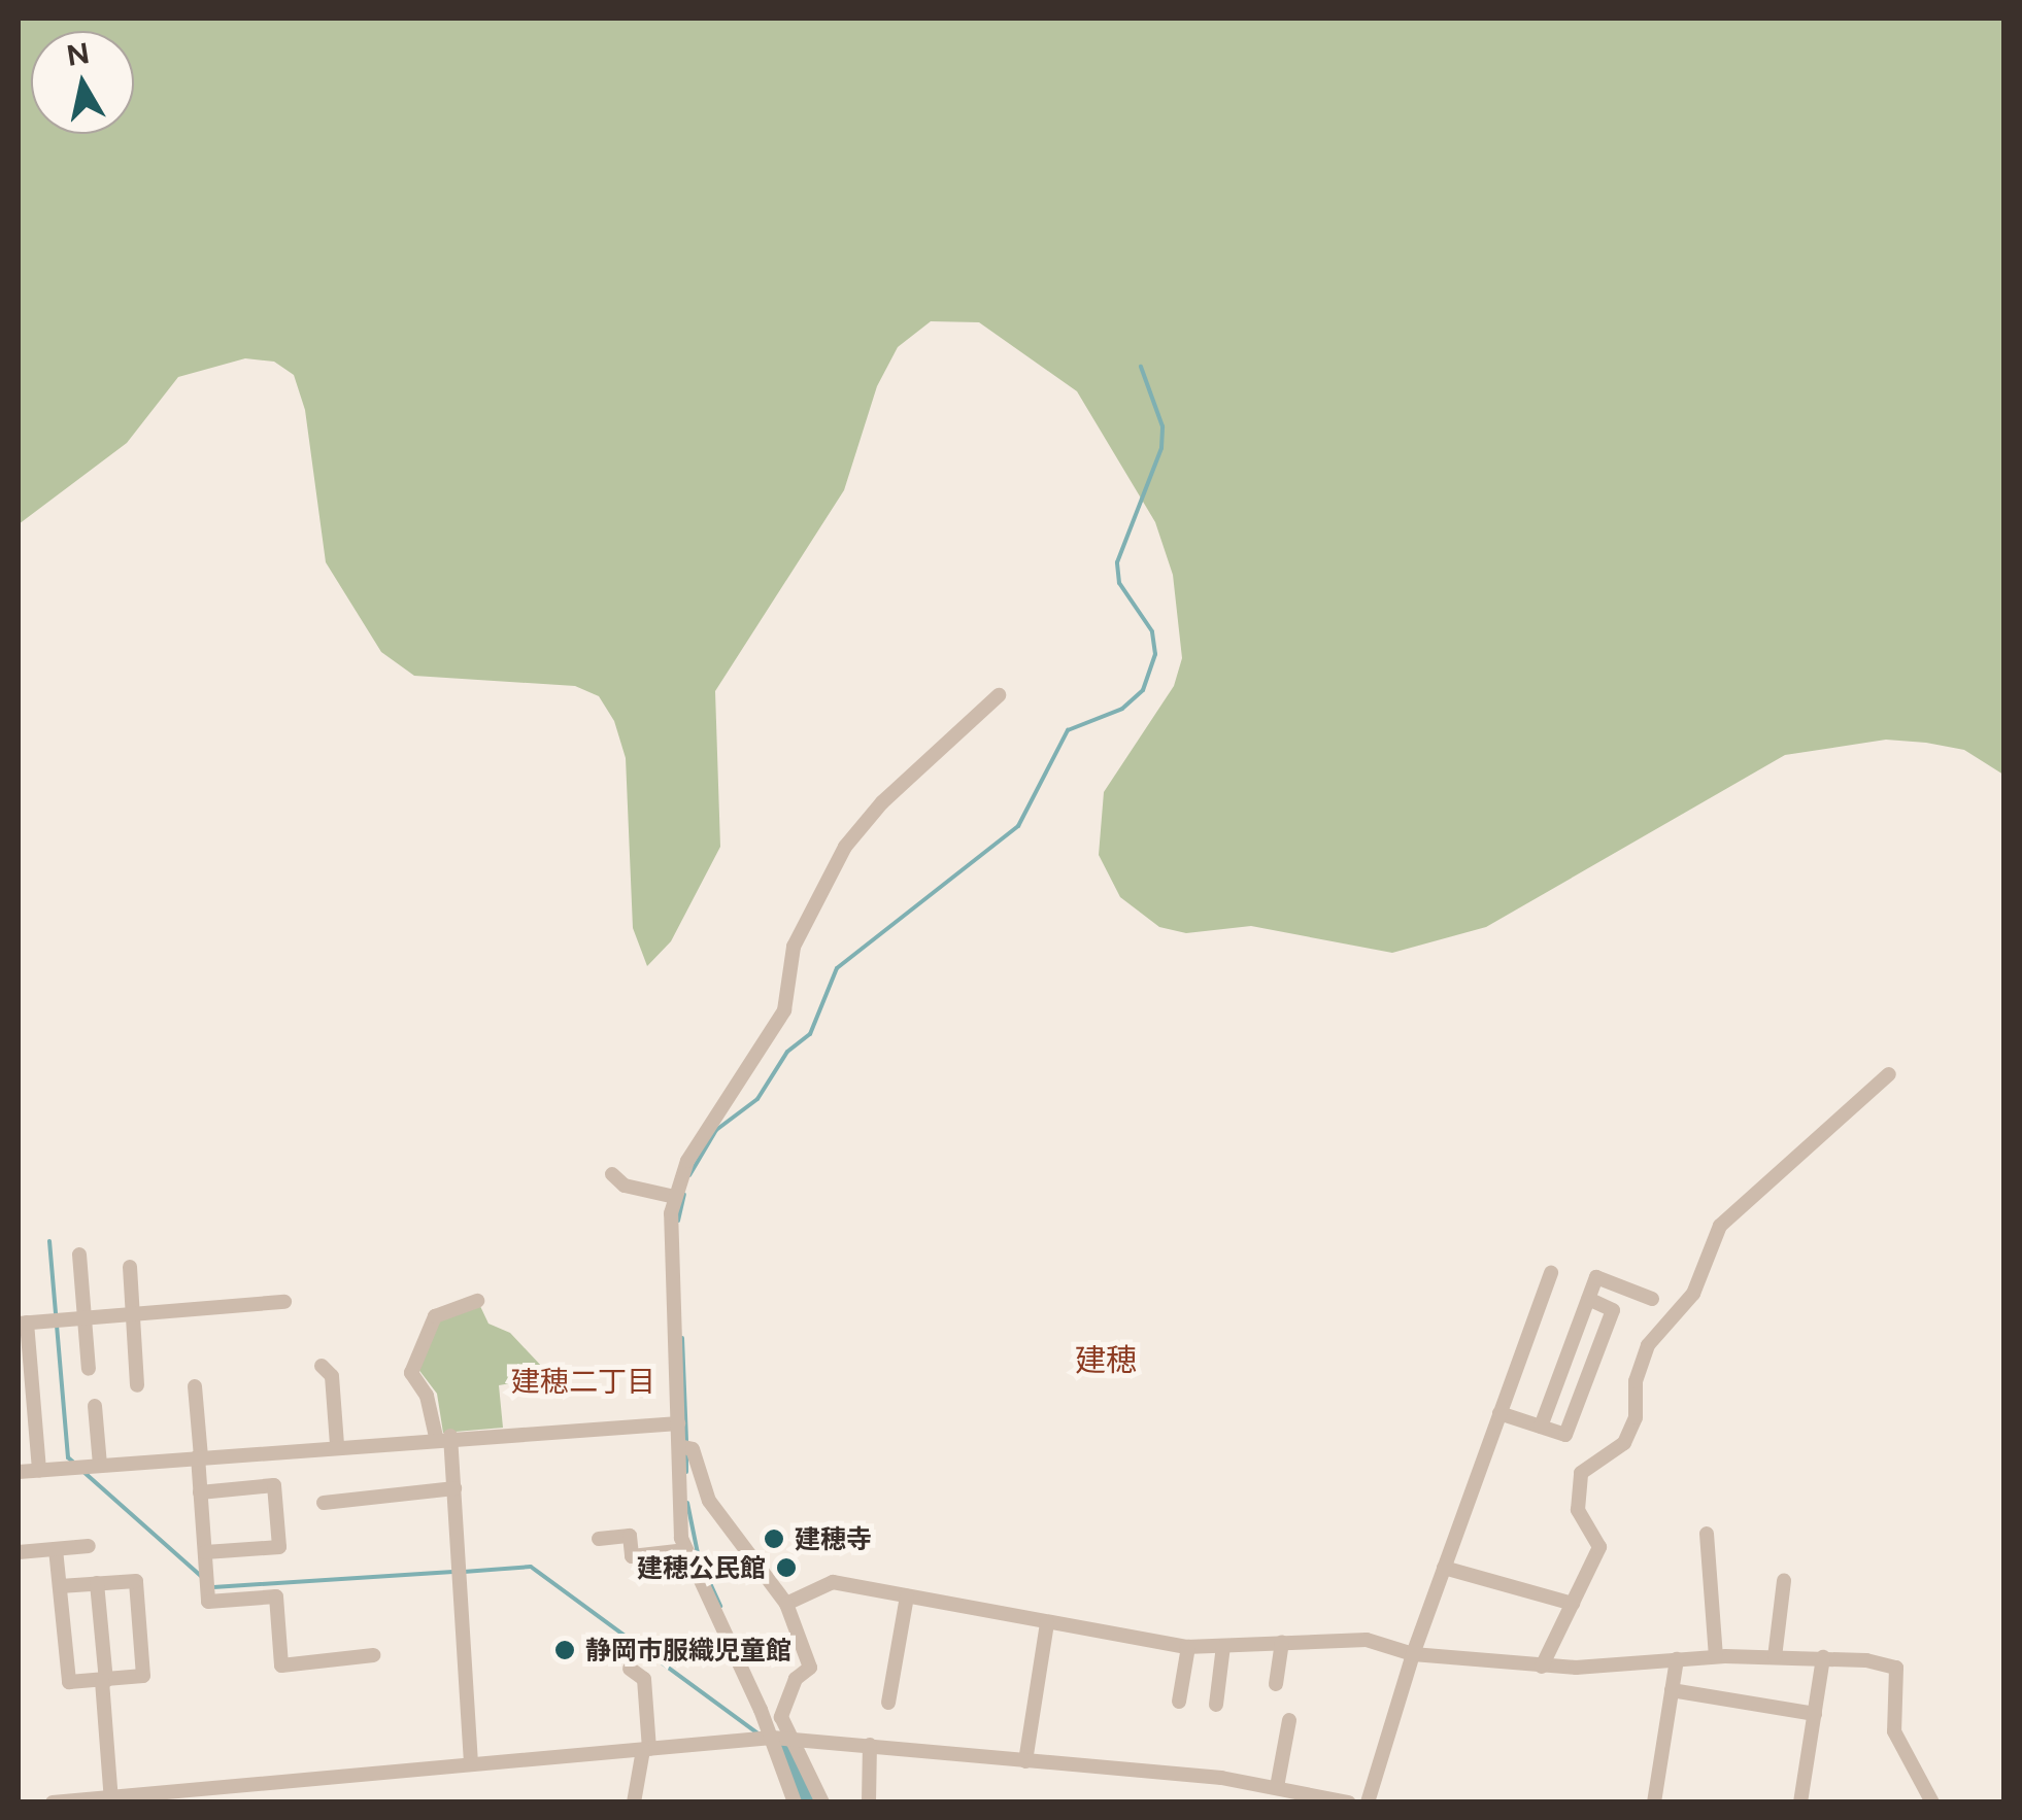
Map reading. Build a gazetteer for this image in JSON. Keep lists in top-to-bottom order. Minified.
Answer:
{"districts":["建穂","建穂二丁目"],"places":["建穂寺","建穂公民館","静岡市服織児童館"],"north":"top"}
